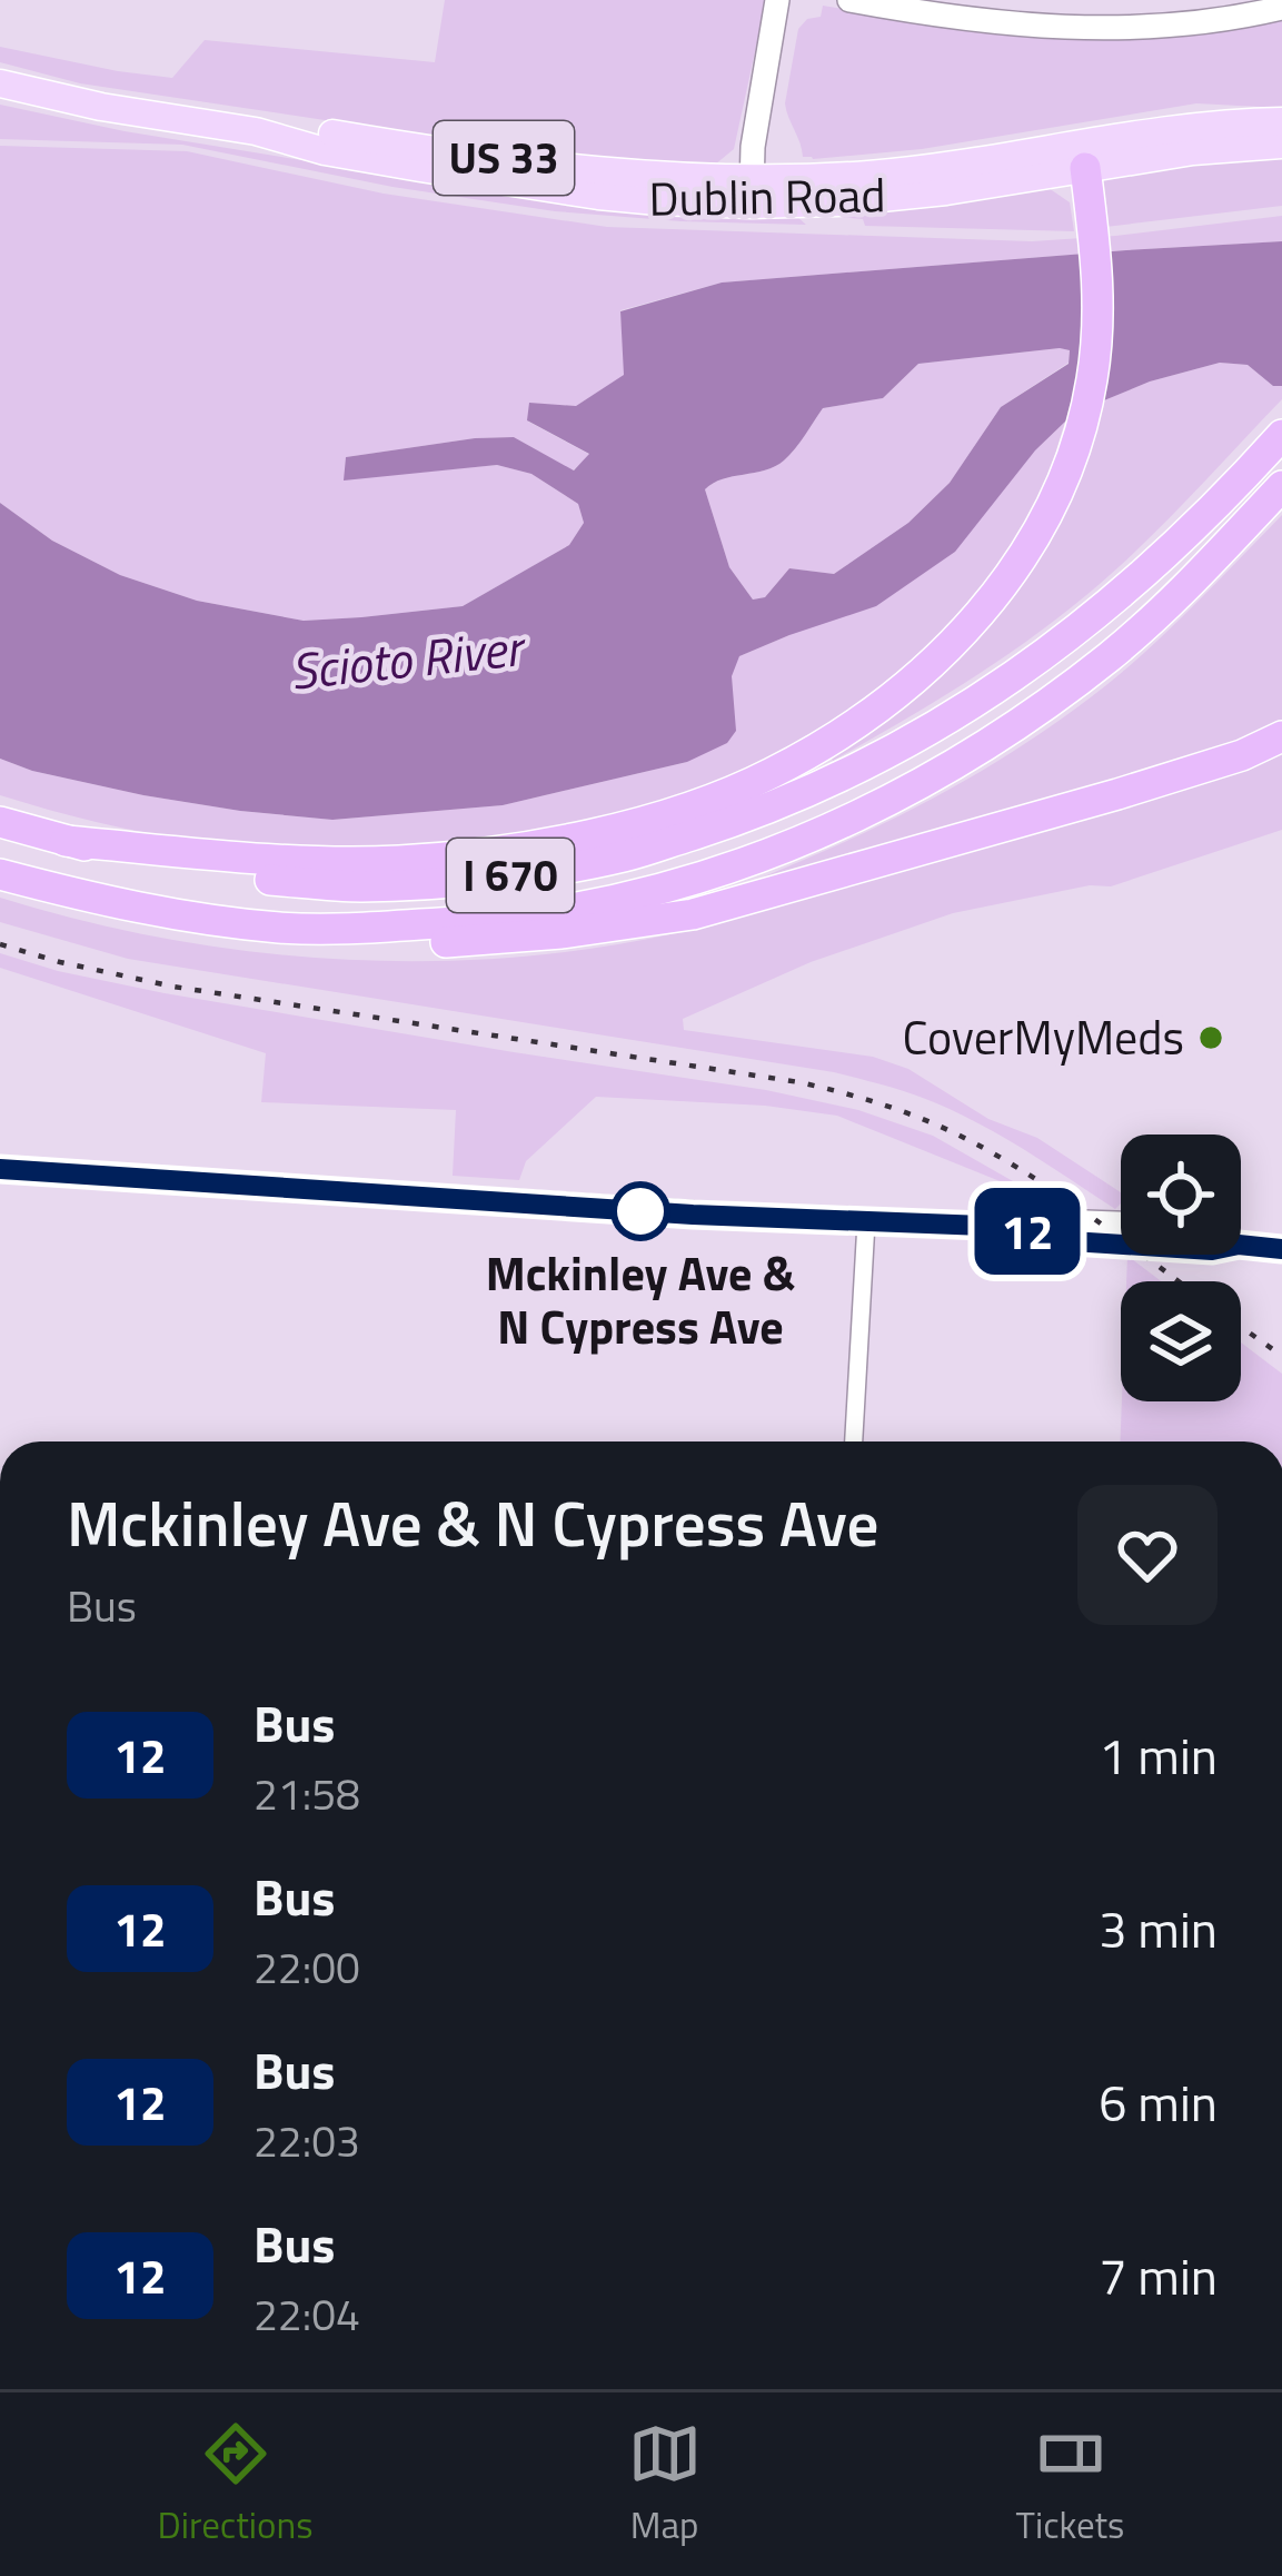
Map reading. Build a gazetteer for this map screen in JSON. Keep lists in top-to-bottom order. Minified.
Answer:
{"streets":{"highway":["I 670"],"main road":["US 33","Dublin Road"]},"water":["Scioto River"],"places":["CoverMyMeds","Mckinley Ave & N Cypress Ave"],"lines":["bus line 12"],"page":{"on_map":"12","heading":["Mckinley Ave & N Cypress Ave","Bus"],"list":[{"mark":"12","name":"Bus","note":"21:58","value":"1 min"},{"mark":"12","name":"Bus","note":"22:00","value":"3 min"},{"mark":"12","name":"Bus","note":"22:03","value":"6 min"},{"mark":"12","name":"Bus","note":"22:04","value":"7 min"}],"tabs":["Directions","Map","Tickets"]}}
